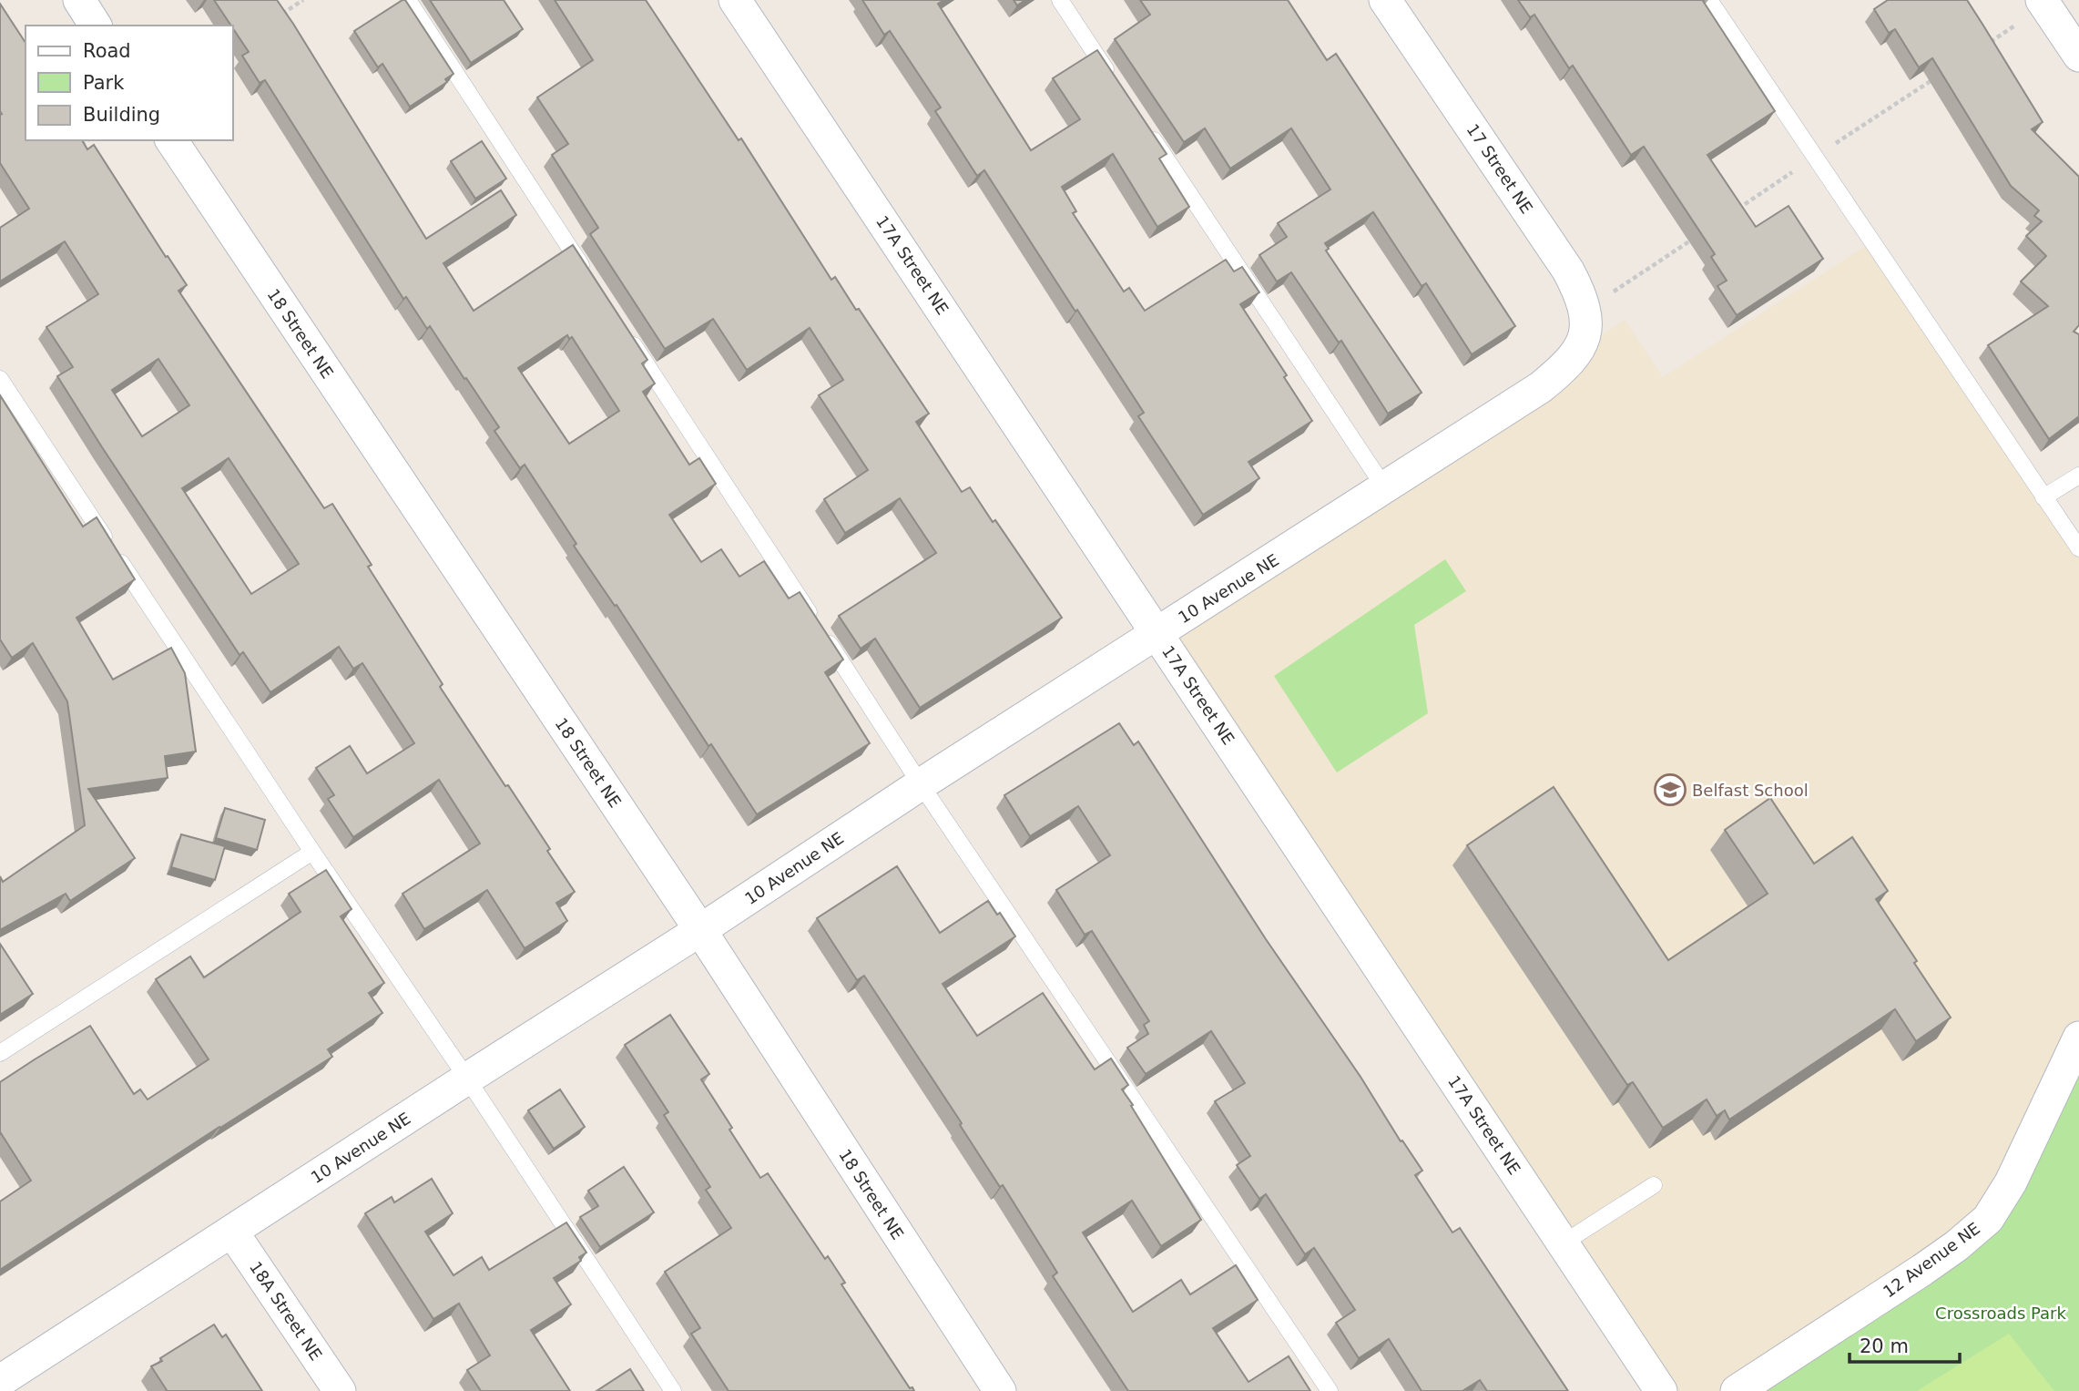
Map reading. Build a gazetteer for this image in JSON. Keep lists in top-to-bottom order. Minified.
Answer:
{"streets":{"street":["17 Street NE","17A Street NE","18 Street NE","10 Avenue NE","12 Avenue NE","18A Street NE"]},"crossings":[["17 Street NE","10 Avenue NE"],["17A Street NE","10 Avenue NE"],["18 Street NE","10 Avenue NE"],["10 Avenue NE","18A Street NE"]],"parks":["Crossroads Park"],"places":{"school or university":["Belfast School"]},"legend":["Road","Park","Building"],"scale_bar":"20 m"}
